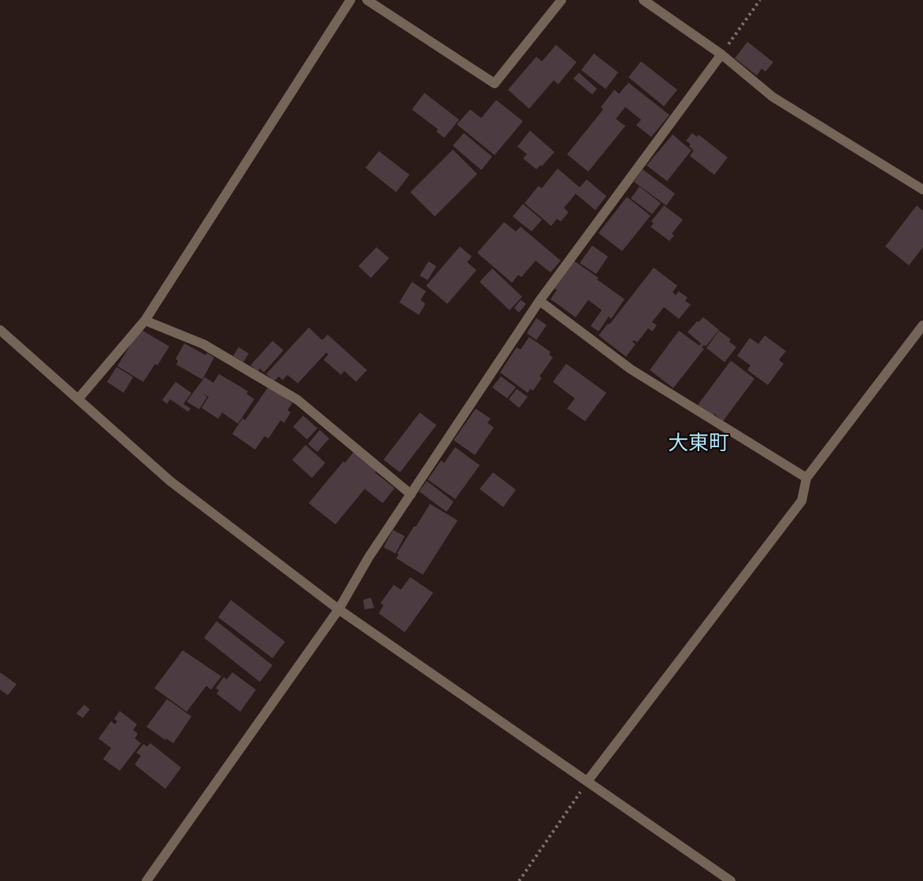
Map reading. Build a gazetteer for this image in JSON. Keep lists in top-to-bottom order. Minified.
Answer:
{"districts":["大東町"]}
